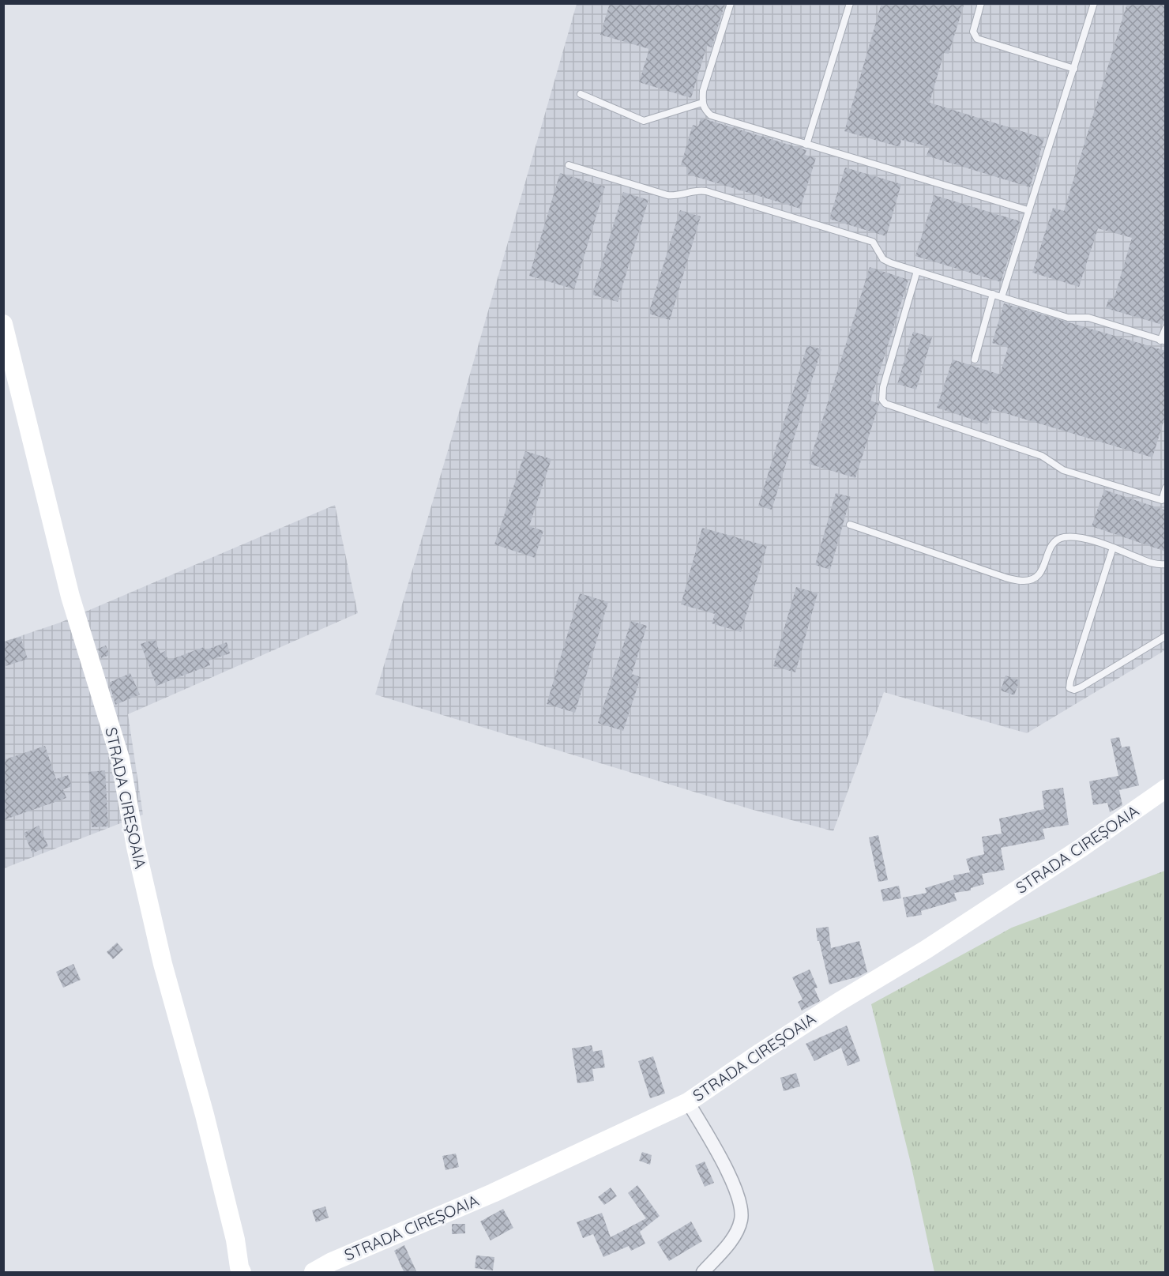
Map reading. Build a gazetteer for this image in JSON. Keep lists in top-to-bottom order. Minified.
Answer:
{"streets":{"street":["STRADA CIREȘOAIA"]}}
